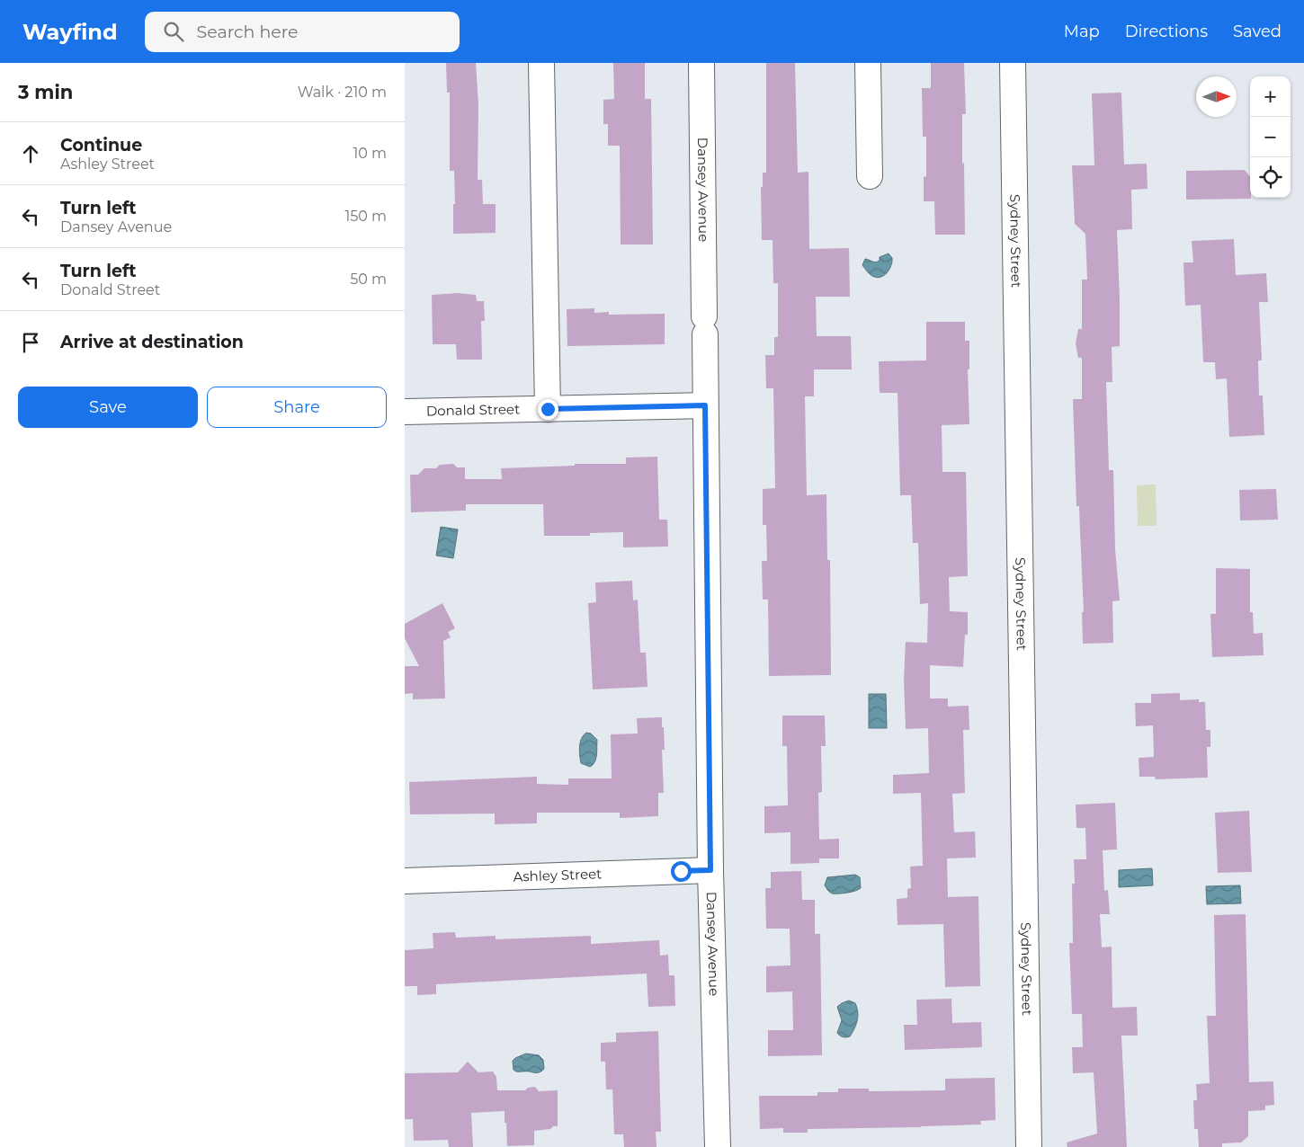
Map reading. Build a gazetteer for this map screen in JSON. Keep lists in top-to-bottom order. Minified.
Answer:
{"streets":{"street":["Dansey Avenue","Sydney Street","Donald Street","Ashley Street"]},"crossings":[["Dansey Avenue","Donald Street"],["Dansey Avenue","Ashley Street"]],"north":"right","page":{"header":"Wayfind","search":"Search here","nav":["Map","Directions","Saved"],"heading":["3 min","Walk · 210 m"],"map_buttons":["+","−"],"list":[["Continue","Ashley Street","10 m"],["Turn left","Dansey Avenue","150 m"],["Turn left","Donald Street","50 m"],"Arrive at destination"],"buttons":["Save","Share"]}}
